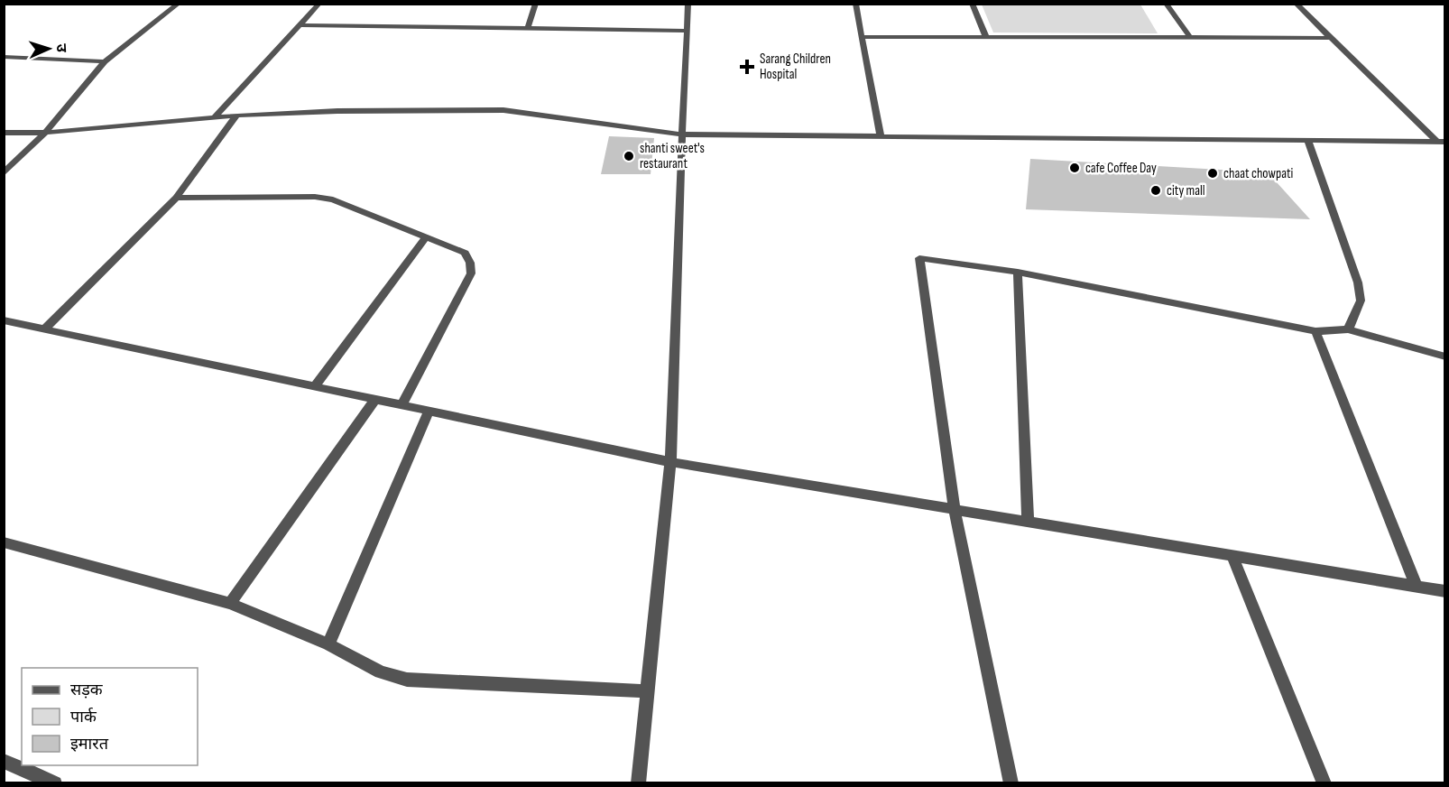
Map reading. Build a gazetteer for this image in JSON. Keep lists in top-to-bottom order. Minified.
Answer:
{"places":{"health":["Sarang Children Hospital"],"other":["shanti sweet's restaurant","cafe Coffee Day","chaat chowpati","city mall"]},"legend":["सड़क","पार्क","इमारत"],"north":"right"}
